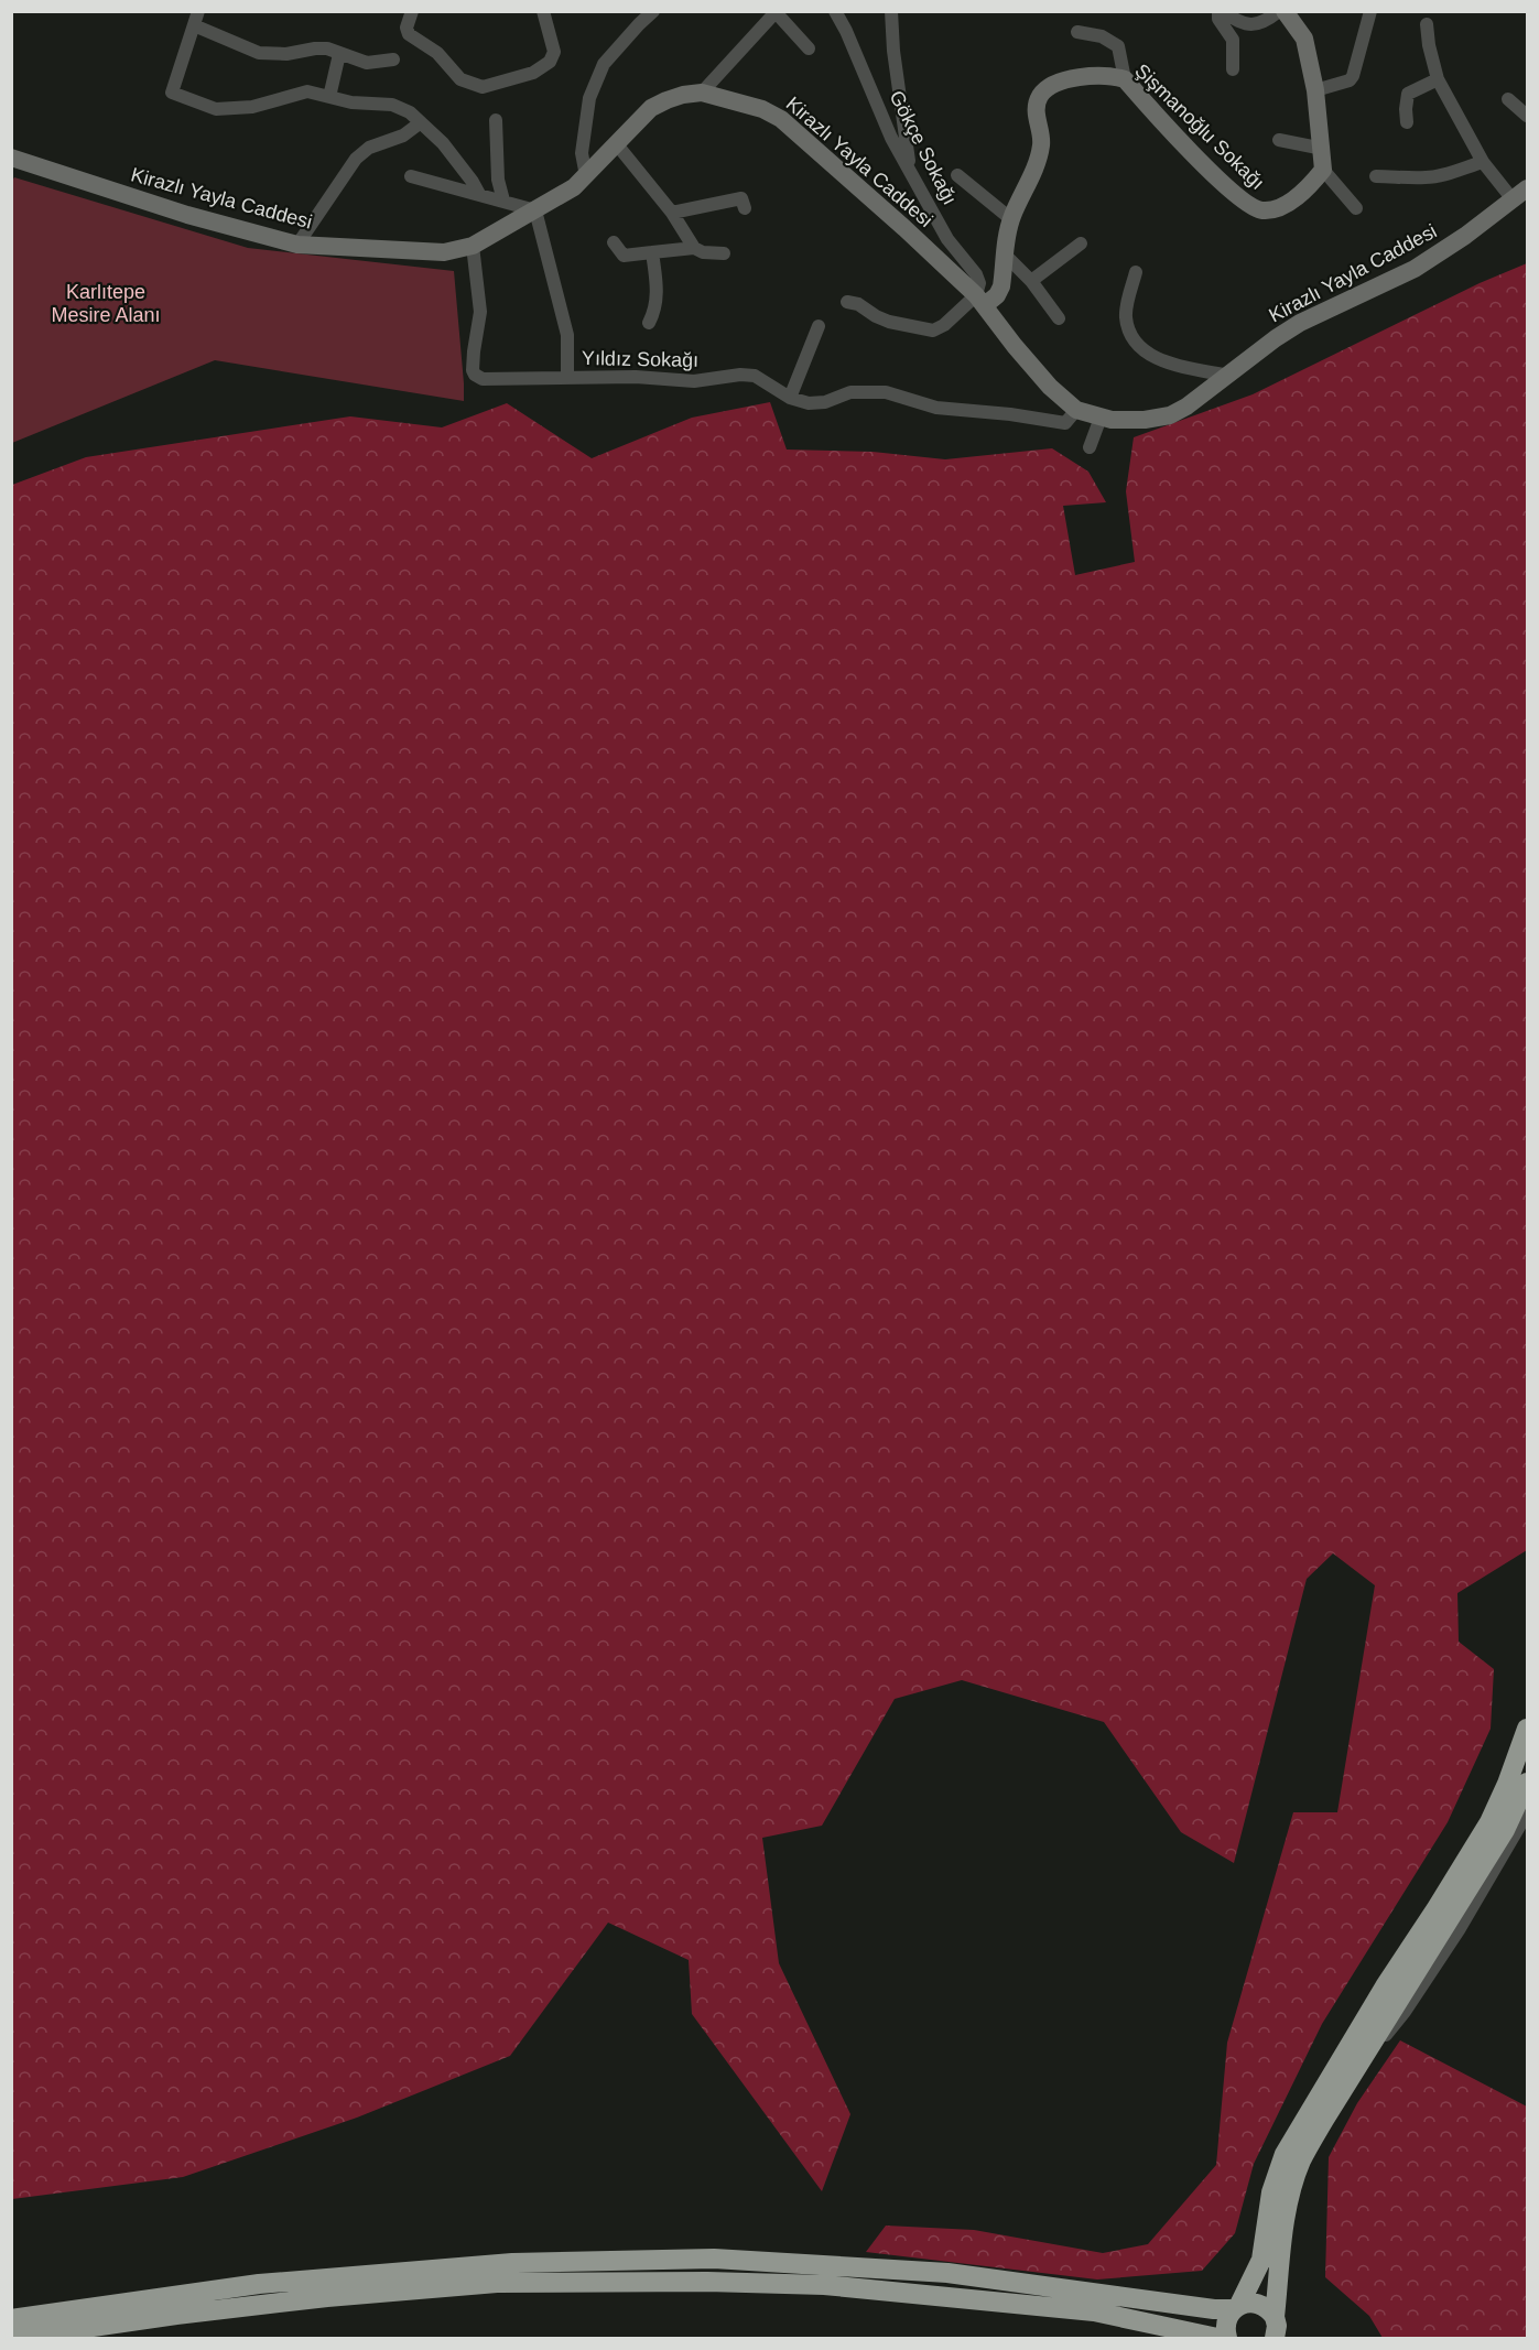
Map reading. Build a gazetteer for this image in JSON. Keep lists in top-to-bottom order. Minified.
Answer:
{"streets":{"main road":["Şişmanoğlu Sokağı","Kirazlı Yayla Caddesi"],"street":["Gökçe Sokağı","Yıldız Sokağı"]},"crossings":[["Şişmanoğlu Sokağı","Gökçe Sokağı"],["Şişmanoğlu Sokağı","Kirazlı Yayla Caddesi"],["Gökçe Sokağı","Kirazlı Yayla Caddesi"],["Kirazlı Yayla Caddesi","Yıldız Sokağı"]],"parks":["Karlıtepe Mesire Alanı"]}
